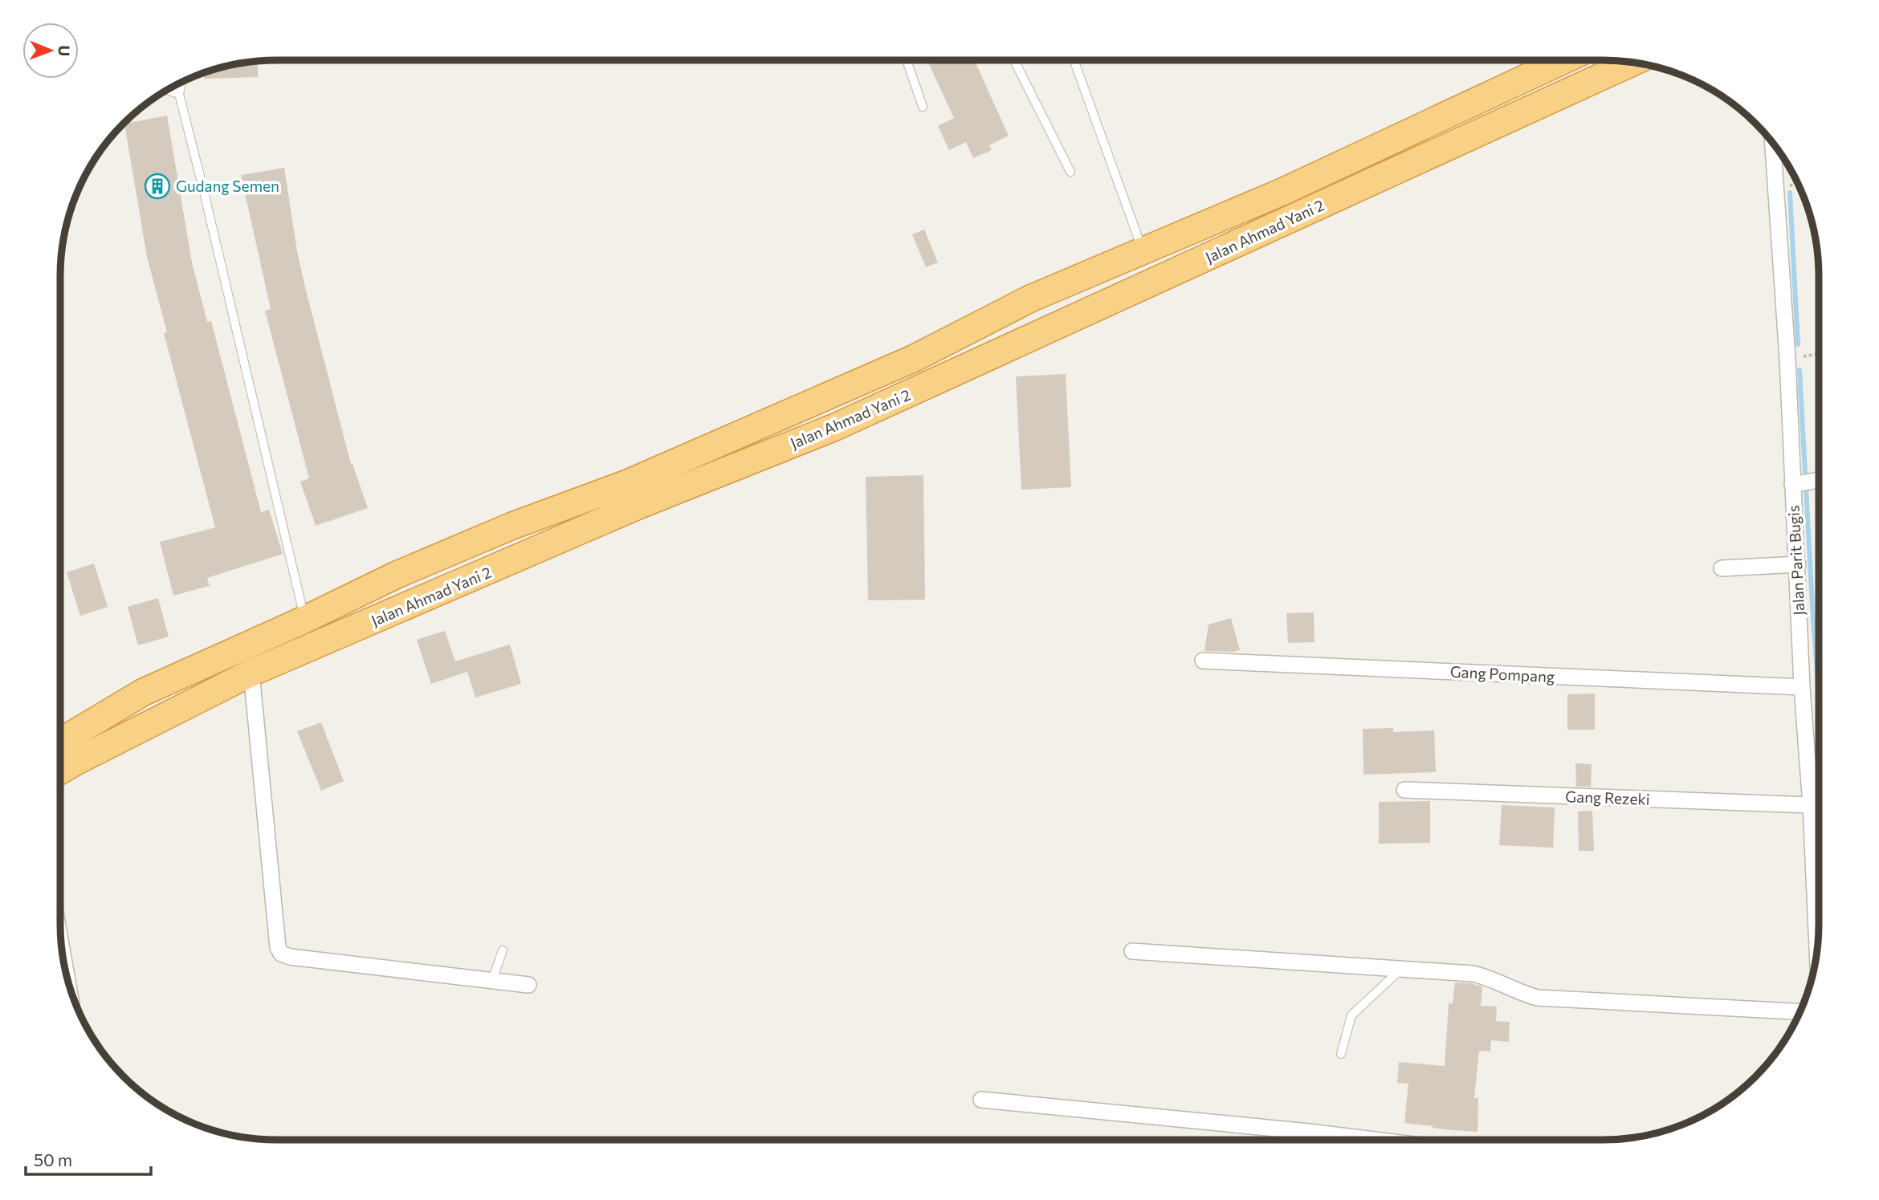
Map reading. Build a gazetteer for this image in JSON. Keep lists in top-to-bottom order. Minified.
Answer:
{"streets":{"highway":["Jalan Ahmad Yani 2"],"street":["Jalan Parit Bugis","Gang Pompang","Gang Rezeki"]},"crossings":[["Jalan Parit Bugis","Gang Pompang"],["Jalan Parit Bugis","Gang Rezeki"]],"places":{"building":["Gudang Semen"]},"scale_bar":"50 m","north":"right"}
